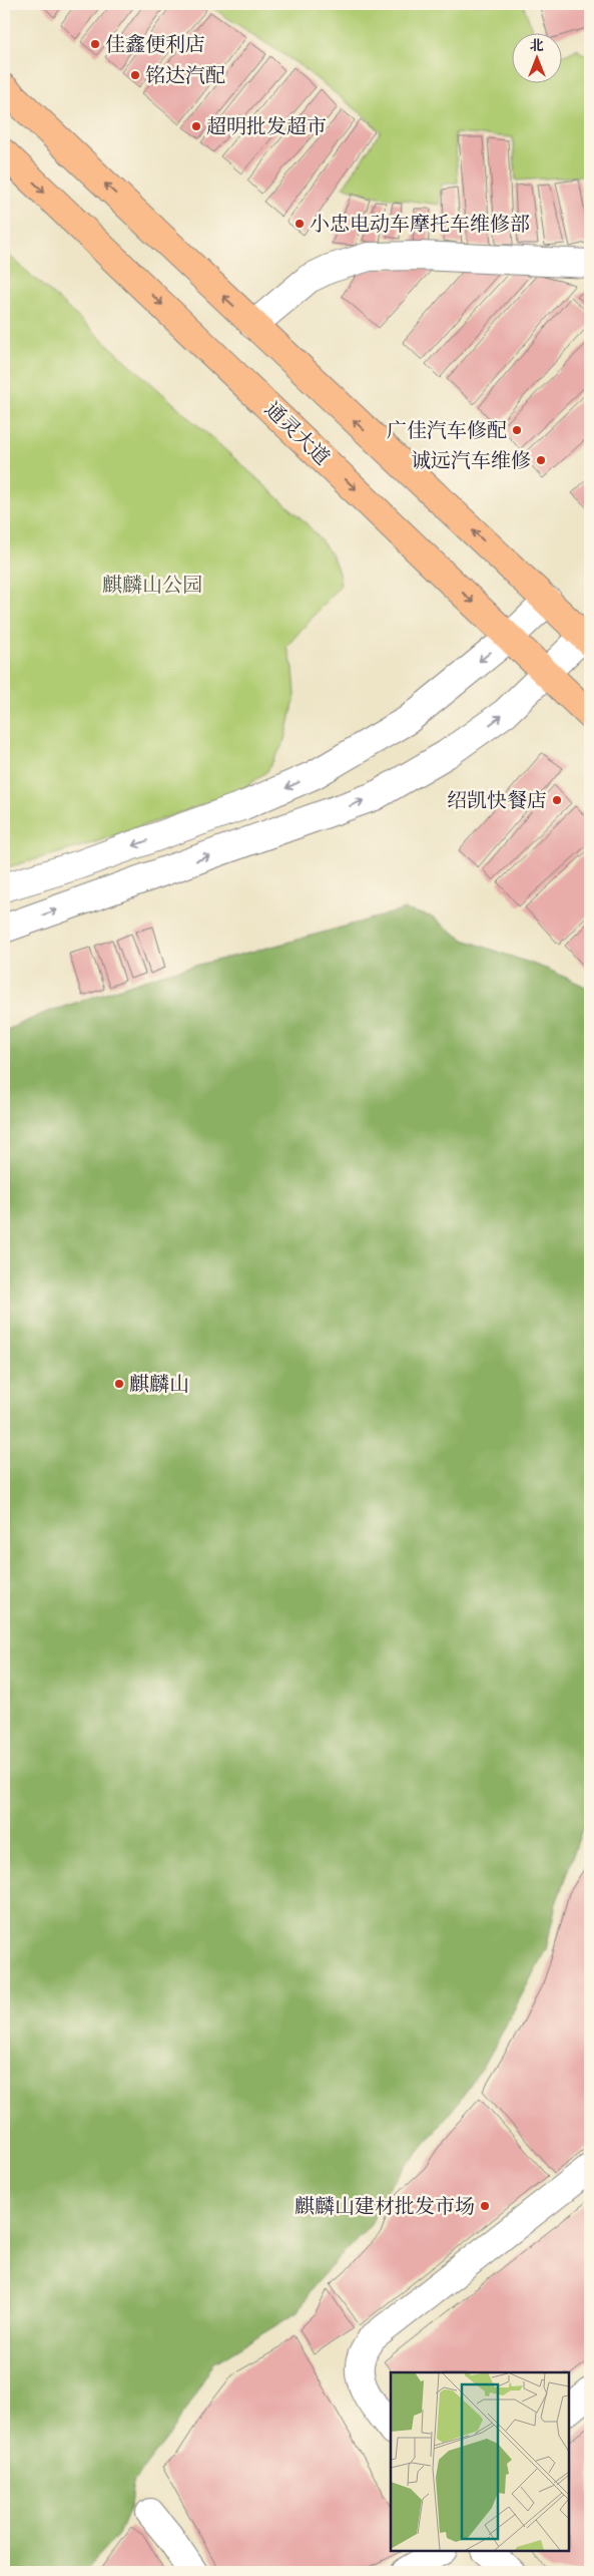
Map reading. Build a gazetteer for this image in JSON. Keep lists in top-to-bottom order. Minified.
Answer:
{"streets":{"main road":["通灵大道"]},"parks":["麒麟山公园"],"places":["佳鑫便利店","铭达汽配","超明批发超市","小忠电动车摩托车维修部","广佳汽车修配","诚远汽车维修","绍凯快餐店","麒麟山","麒麟山建材批发市场"],"north":"top"}
